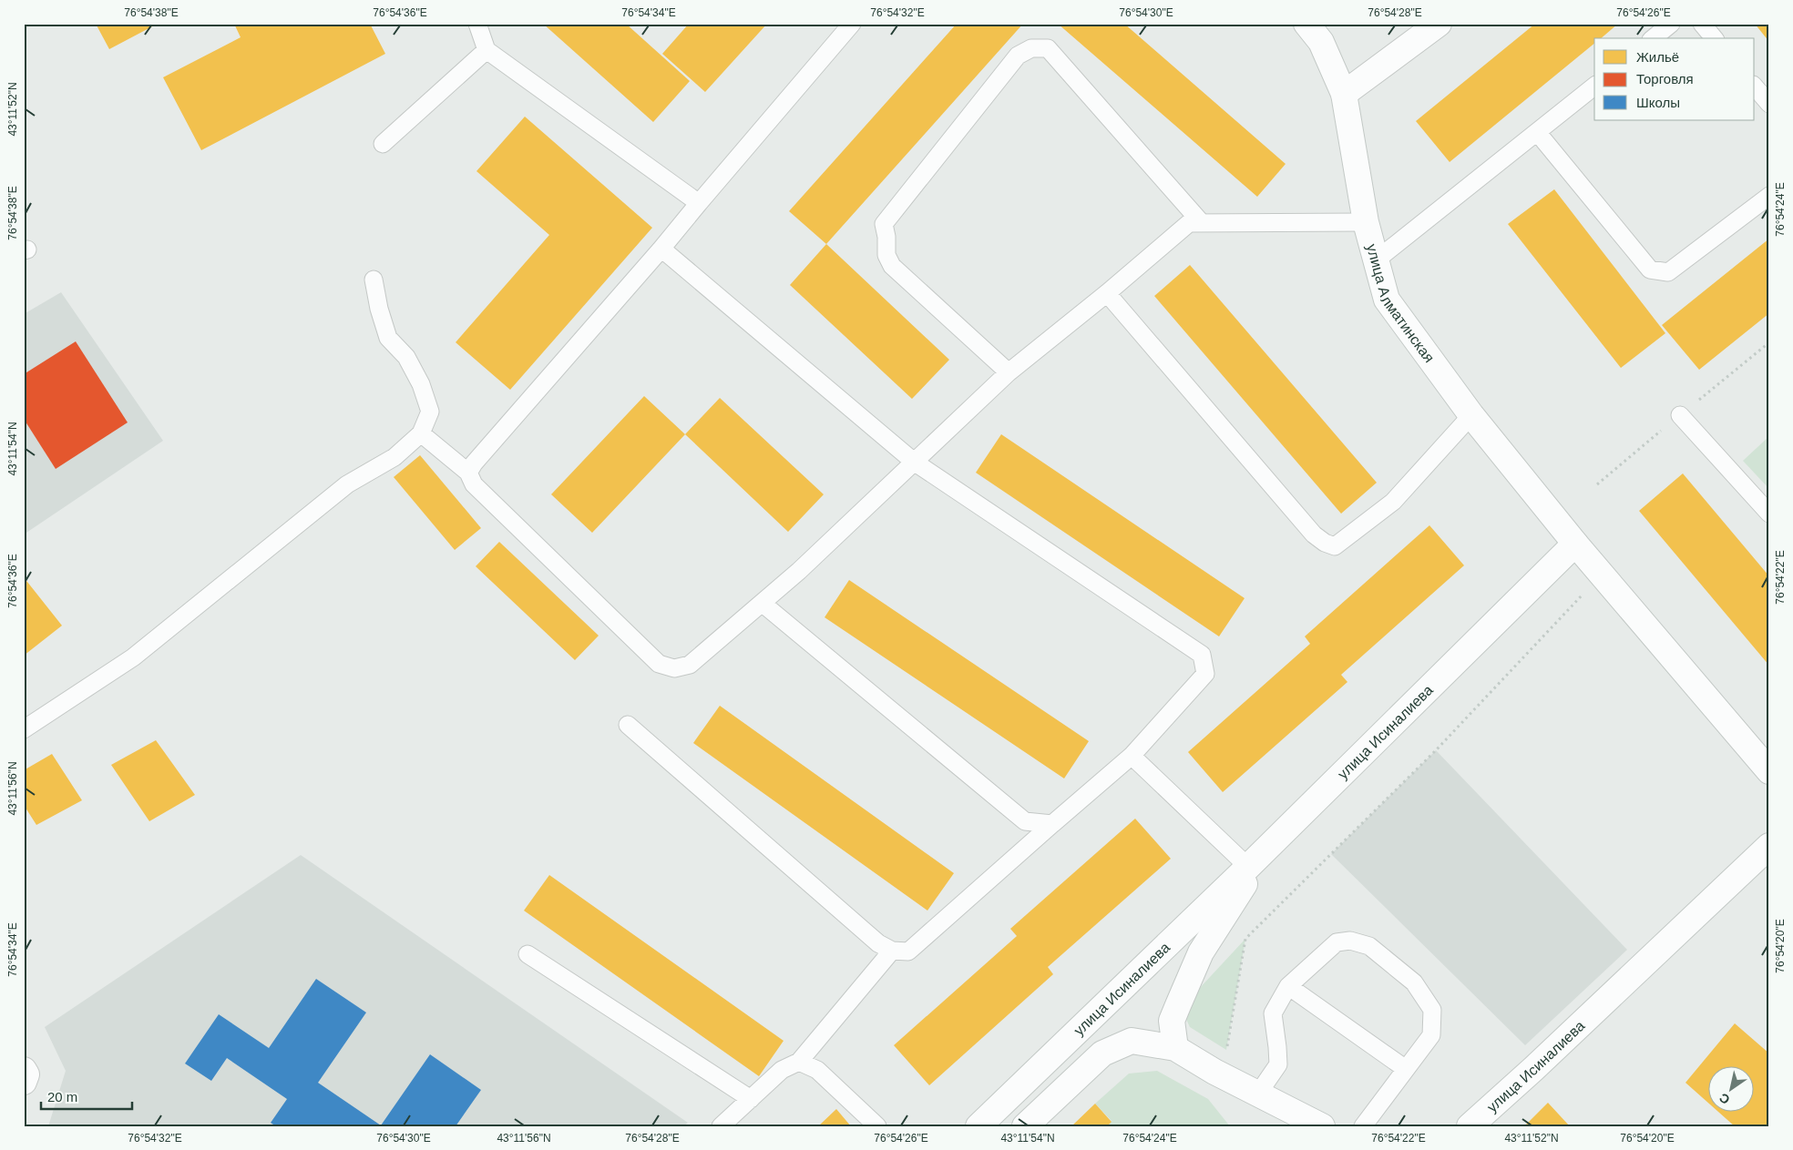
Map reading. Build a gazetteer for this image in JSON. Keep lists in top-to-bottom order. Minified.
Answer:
{"streets":{"street":["улица Алматинская","улица Исиналиева"]},"crossings":[["улица Алматинская","улица Исиналиева"]],"legend":["Жильё","Торговля","Школы"],"scale_bar":"20 m","north":"bottom left","coordinates":["76°54'38\"E","76°54'36\"E","76°54'34\"E","76°54'32\"E","76°54'30\"E","76°54'28\"E","76°54'26\"E","43°11'52\"N","76°54'24\"E","43°11'54\"N","76°54'22\"E","43°11'56\"N","76°54'20\"E"]}
